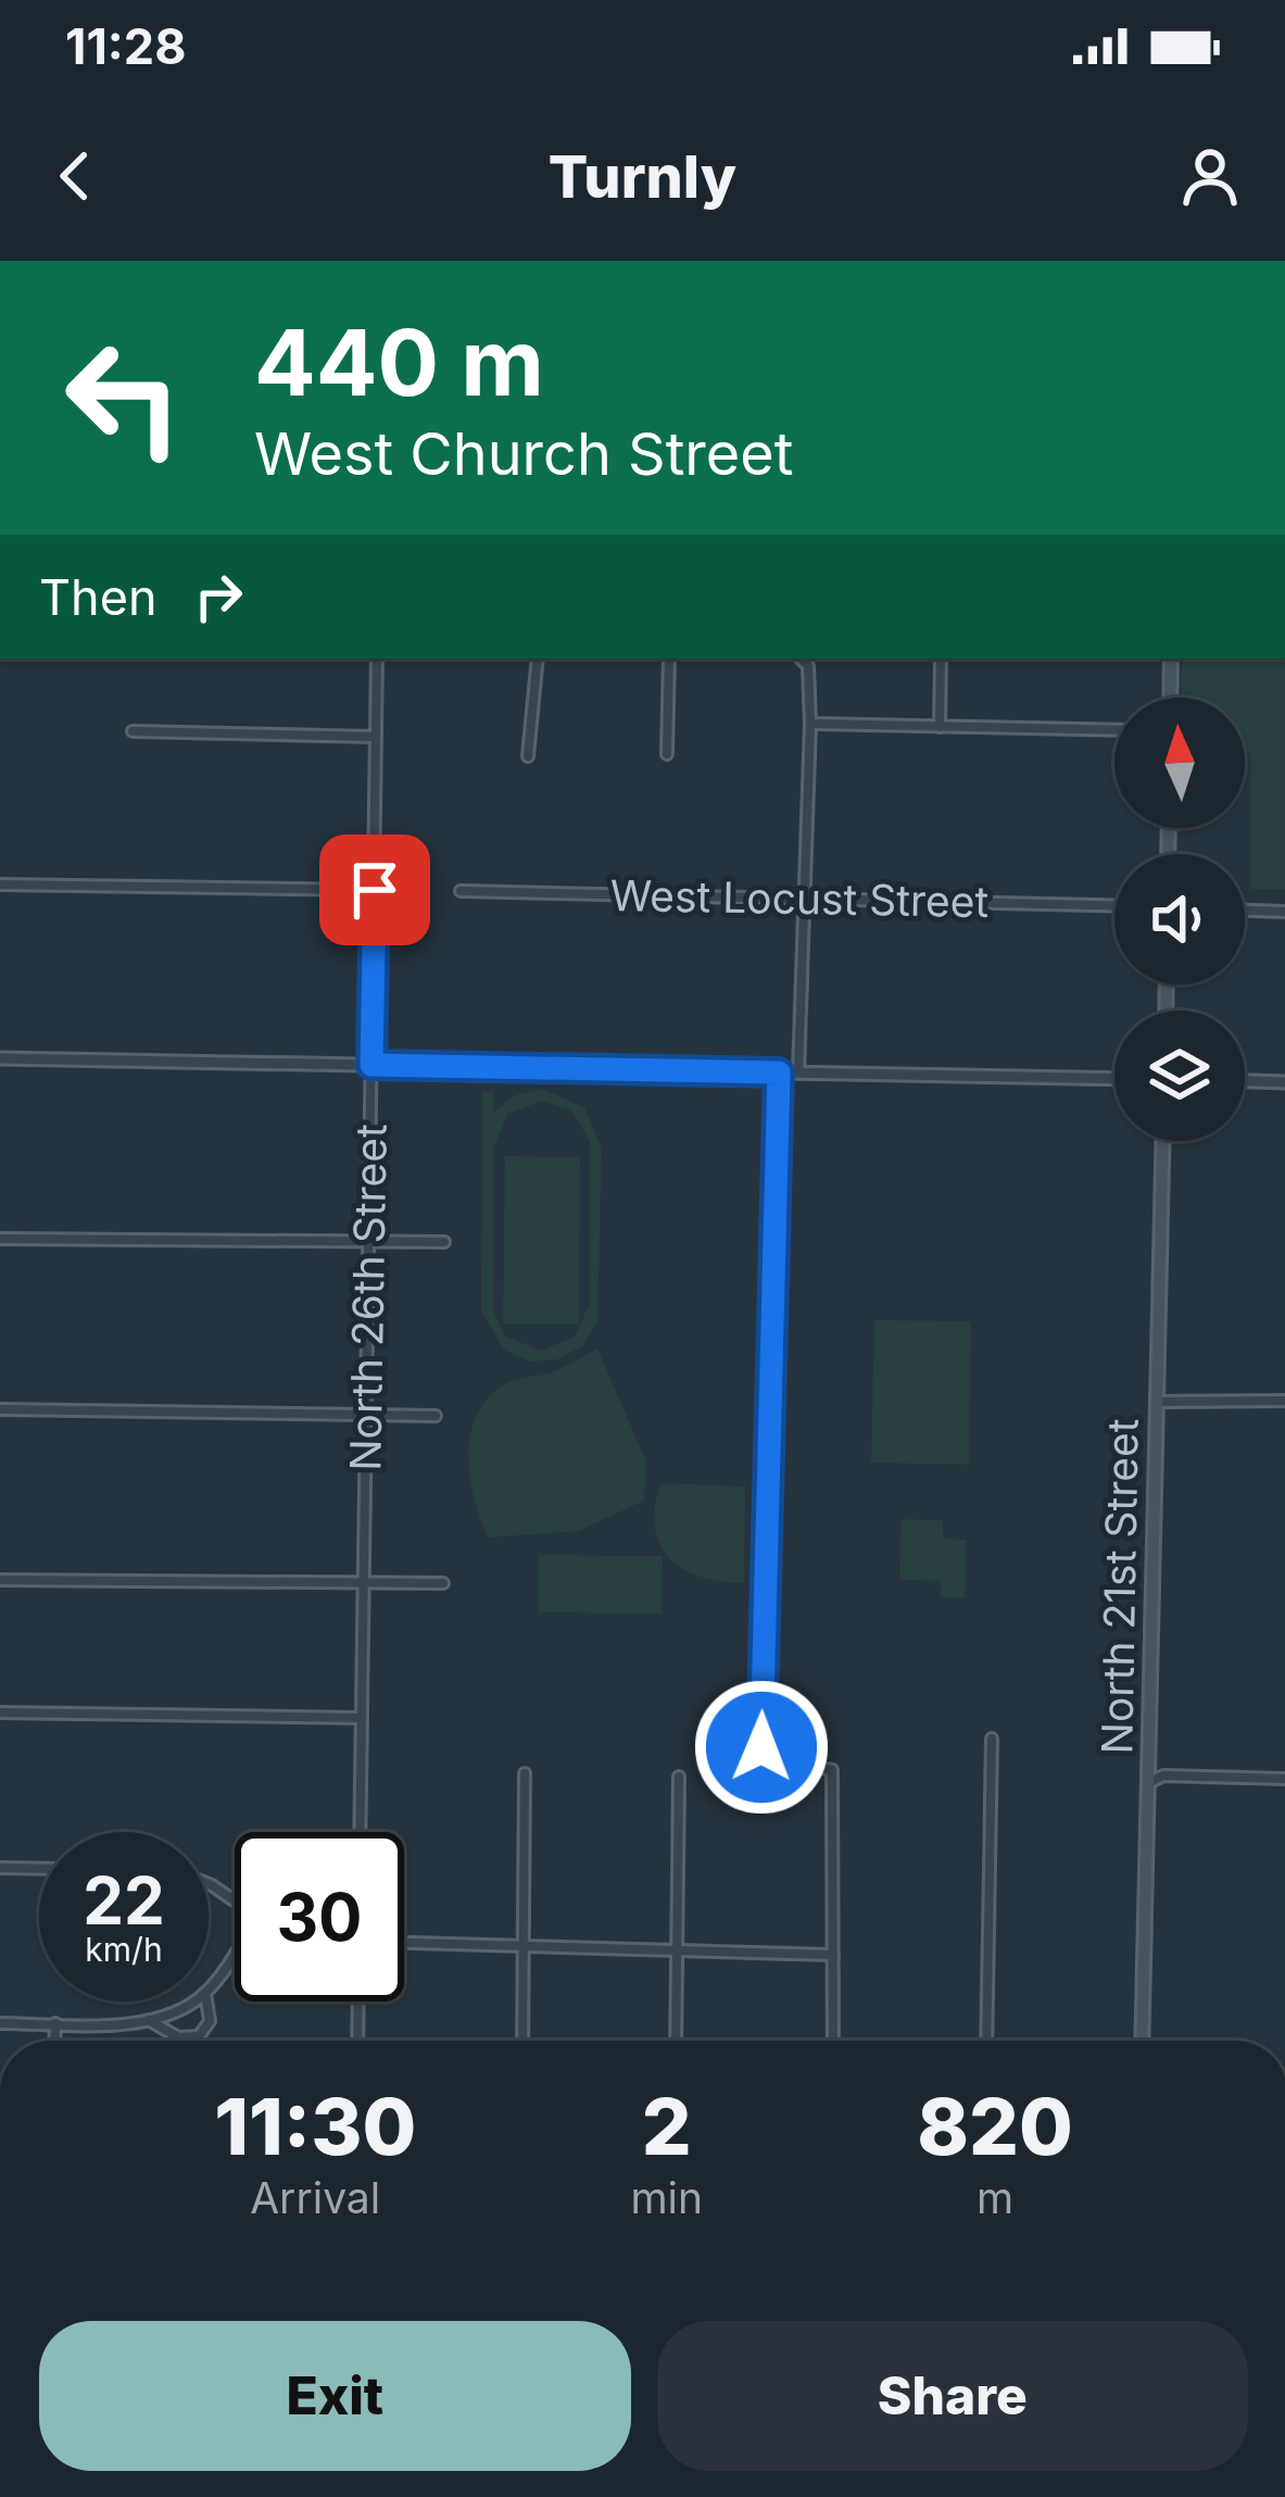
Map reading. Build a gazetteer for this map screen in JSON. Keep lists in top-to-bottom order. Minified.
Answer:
{"streets":{"main road":["North 21st Street"],"street":["West Locust Street","North 26th Street"]},"north":"top","page":{"status":"11:28","header":"Turnly","turn":["440 m","West Church Street"],"then":"Then","speed":"22 km/h","limit":"30","eta":["11:30","Arrival","2","min","820","m"],"buttons":["Exit","Share"]}}
